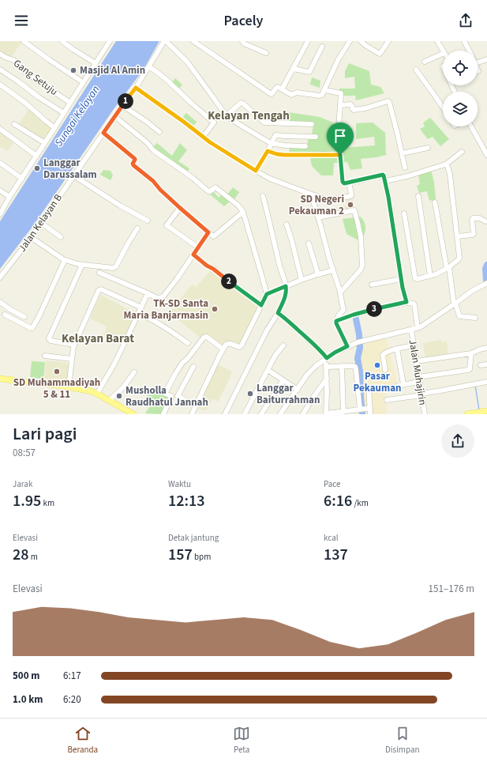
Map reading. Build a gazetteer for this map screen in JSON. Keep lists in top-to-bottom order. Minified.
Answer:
{"streets":{"street":["Gang Setuju","Jalan Kelayan B","Jalan Muhajirin"]},"districts":["Kelayan Tengah","Kelayan Barat"],"water":["Sungai Kelayan"],"places":["Masjid Al Amin","Langgar Darussalam","SD Negeri Pekauman 2","TK-SD Santa Maria Banjarmasin","Pasar Pekauman","SD Muhammadiyah 5 & 11","Langgar Baiturrahman","Musholla Raudhatul Jannah"],"page":{"header":"Pacely","pins":["1","2","3"],"heading":["Lari pagi","08:57"],"stats":[["Jarak","1.95 km"],["Waktu","12:13"],["Pace","6:16 /km"],["Elevasi","28 m"],["Detak jantung","157 bpm"],["kcal","137"]],"chart":["Elevasi","151–176 m"],"list":[{"name":"500 m","note":"6:17"},{"name":"1.0 km","note":"6:20"}],"tabs":["Beranda","Peta","Disimpan"]}}
